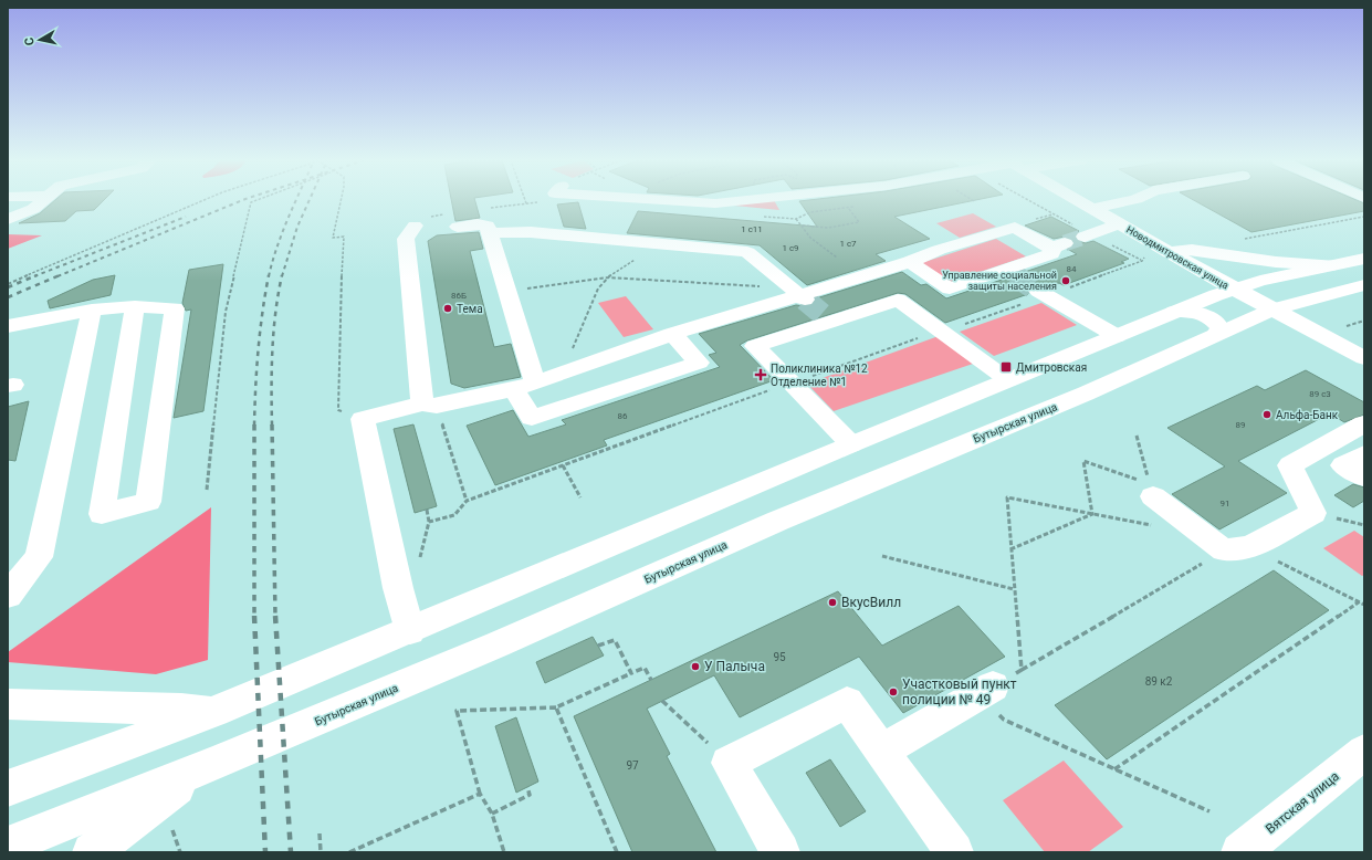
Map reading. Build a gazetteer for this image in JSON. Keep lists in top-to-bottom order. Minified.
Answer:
{"streets":{"main road":["Новодмитровская улица","Бутырская улица","Вятская улица"]},"crossings":[["Новодмитровская улица","Бутырская улица"]],"places":{"other":["Управление социальной защиты населения","Тема","Альфа-Банк","ВкусВилл","У Палыча","Участковый пункт полиции № 49"],"transit":["Дмитровская"],"health":["Поликлиника №12 Отделение №1"]},"house_numbers":["1 с11","1 с7","1 с9","84","86Б","89 с3","86","89","91","95","89 к2","97"],"north":"left"}
